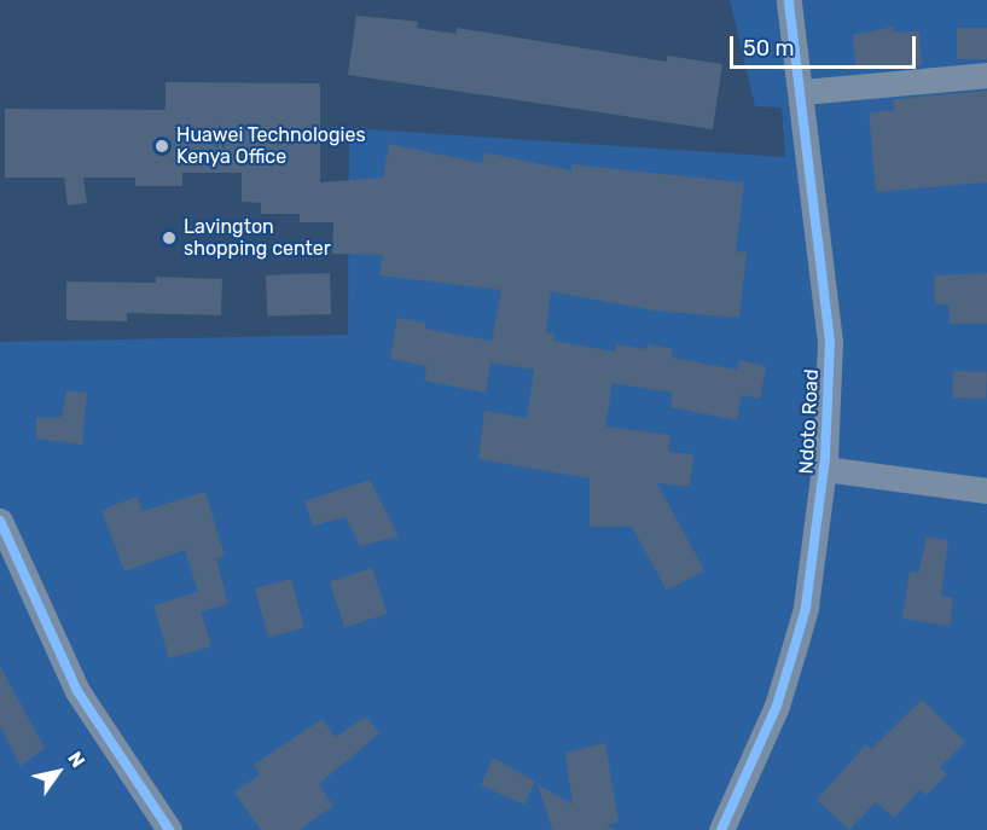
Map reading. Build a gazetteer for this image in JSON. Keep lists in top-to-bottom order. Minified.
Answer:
{"streets":{"street":["Ndoto Road"]},"places":["Huawei Technologies Kenya Office","Lavington shopping center"],"scale_bar":"50 m","north":"top right"}
